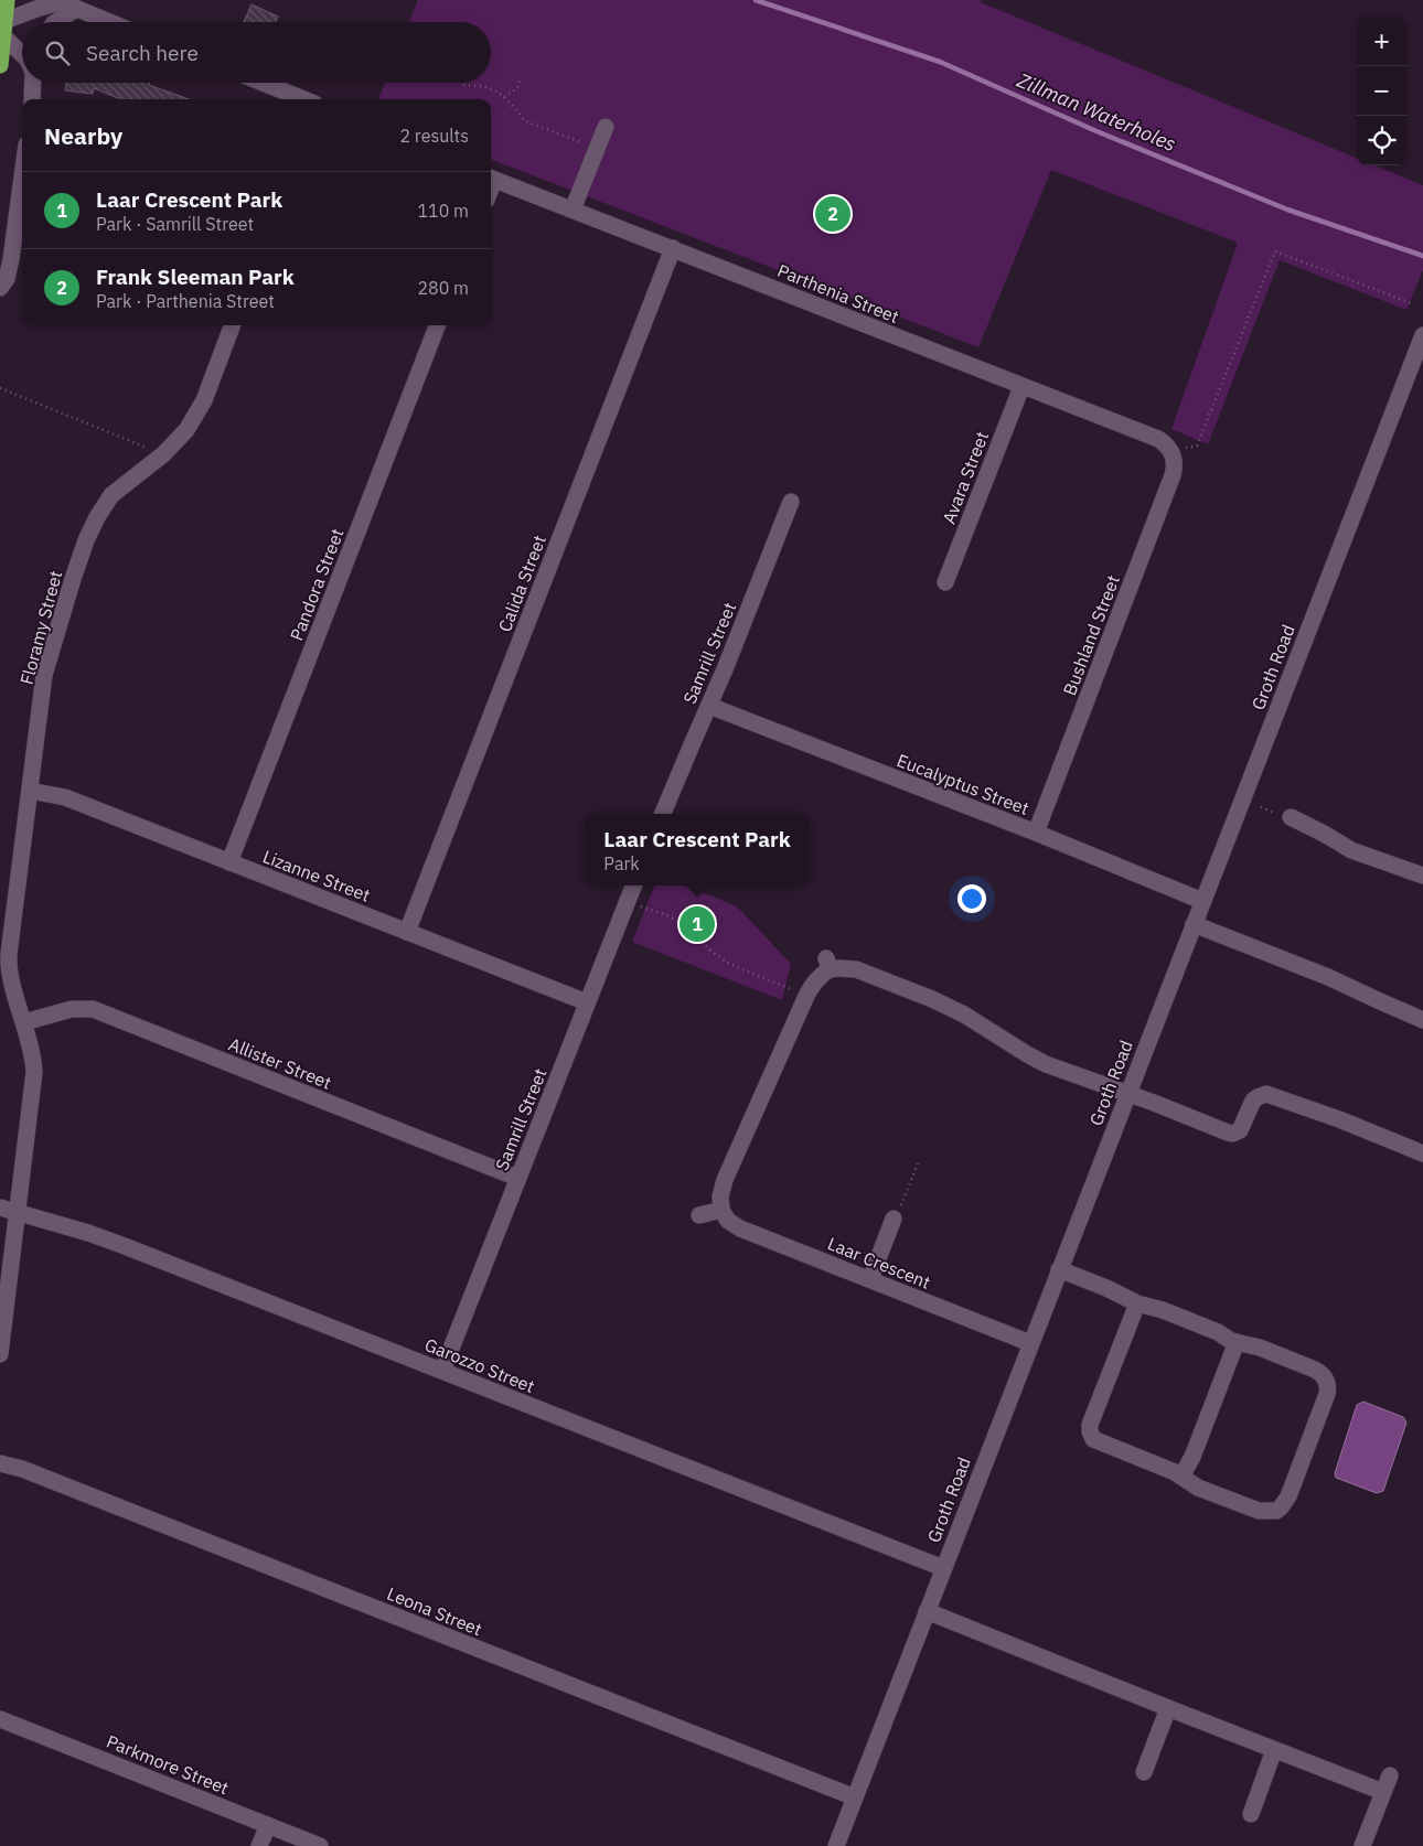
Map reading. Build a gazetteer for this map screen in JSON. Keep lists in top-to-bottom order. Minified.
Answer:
{"streets":{"street":["Parthenia Street","Avara Street","Calida Street","Pandora Street","Floramy Street","Bushland Street","Samrill Street","Groth Road","Eucalyptus Street","Lizanne Street","Allister Street","Laar Crescent","Garozzo Street","Leona Street","Parkmore Street"]},"crossings":[["Parthenia Street","Avara Street"],["Parthenia Street","Calida Street"],["Parthenia Street","Bushland Street"],["Calida Street","Lizanne Street"],["Pandora Street","Lizanne Street"],["Floramy Street","Lizanne Street"],["Floramy Street","Allister Street"],["Floramy Street","Garozzo Street"],["Bushland Street","Eucalyptus Street"],["Samrill Street","Eucalyptus Street"],["Samrill Street","Lizanne Street"],["Samrill Street","Allister Street"],["Samrill Street","Garozzo Street"],["Groth Road","Eucalyptus Street"],["Groth Road","Laar Crescent"],["Groth Road","Garozzo Street"],["Groth Road","Leona Street"]],"water":["Zillman Waterholes"],"page":{"map_buttons":["+","−"],"search":"Search here","heading":["Nearby","2 results"],"list":[{"mark":"1","name":"Laar Crescent Park","note":"Park · Samrill Street","value":"110 m"},{"mark":"2","name":"Frank Sleeman Park","note":"Park · Parthenia Street","value":"280 m"}],"pins":["2","1"],"popup":["Laar Crescent Park","Park"]}}
